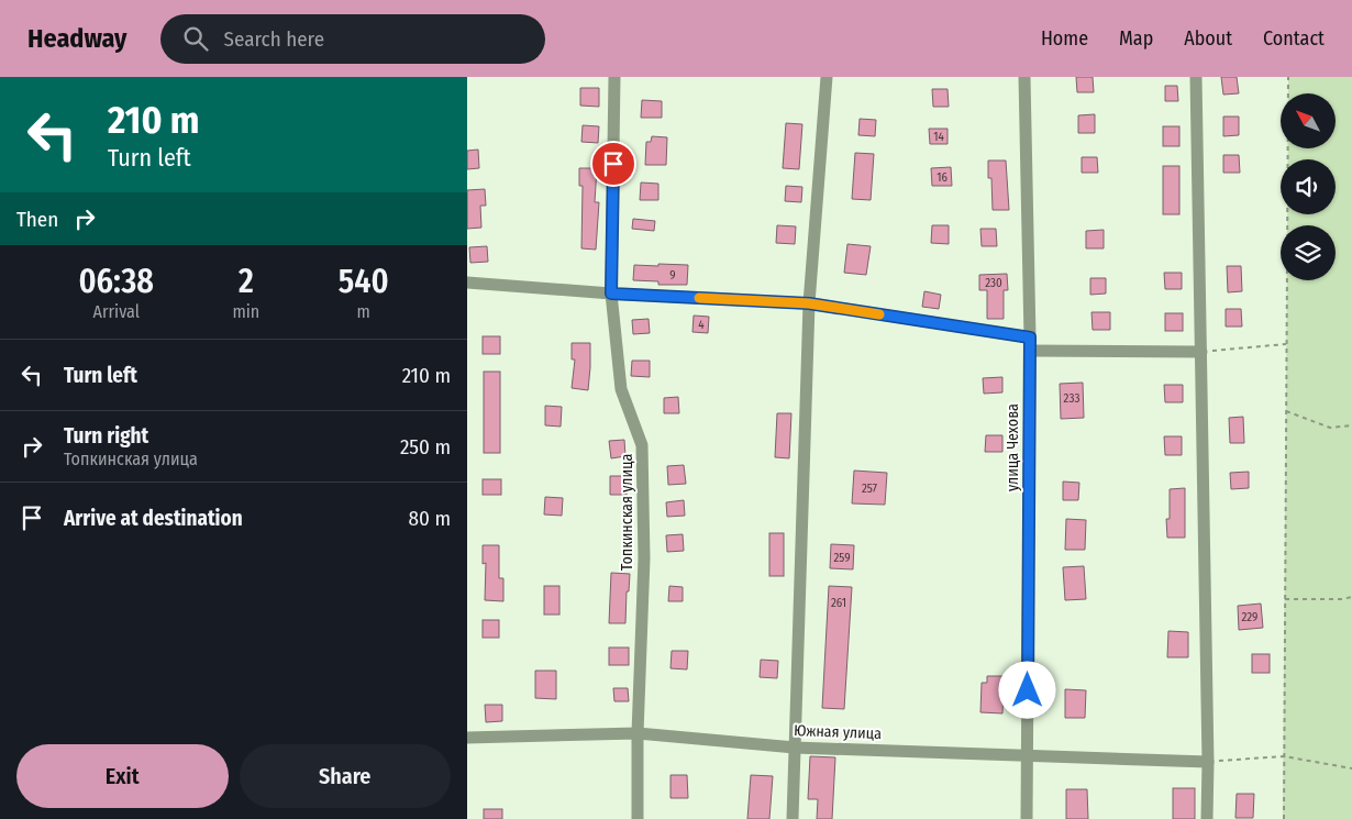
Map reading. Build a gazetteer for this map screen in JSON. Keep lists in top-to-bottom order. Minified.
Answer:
{"streets":{"street":["улица Чехова","Топкинская улица","Южная улица"]},"crossings":[["улица Чехова","Южная улица"],["Топкинская улица","Южная улица"]],"house_numbers":["14","16","9","230","4","233","257","259","261","229"],"north":"top left","page":{"header":"Headway","search":"Search here","nav":["Home","Map","About","Contact"],"turn":["210 m","Turn left"],"then":"Then","eta":["06:38","Arrival","2","min","540","m"],"list":[{"name":"Turn left","value":"210 m"},{"name":"Turn right","note":"Топкинская улица","value":"250 m"},{"name":"Arrive at destination","value":"80 m"}],"buttons":["Exit","Share"]}}
